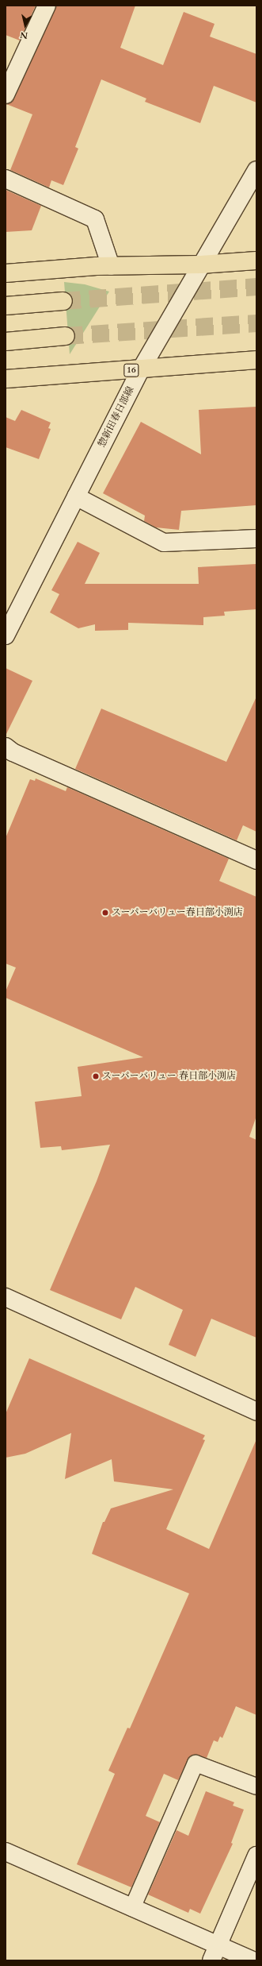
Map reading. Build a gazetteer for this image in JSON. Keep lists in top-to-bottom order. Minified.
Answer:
{"streets":{"highway":["16"],"street":["惣新田春日部線"]},"crossings":[["16","惣新田春日部線"]],"places":["スーパーバリュー春日部小渕店","スーパーバリュー 春日部小渕店"],"north":"bottom"}
